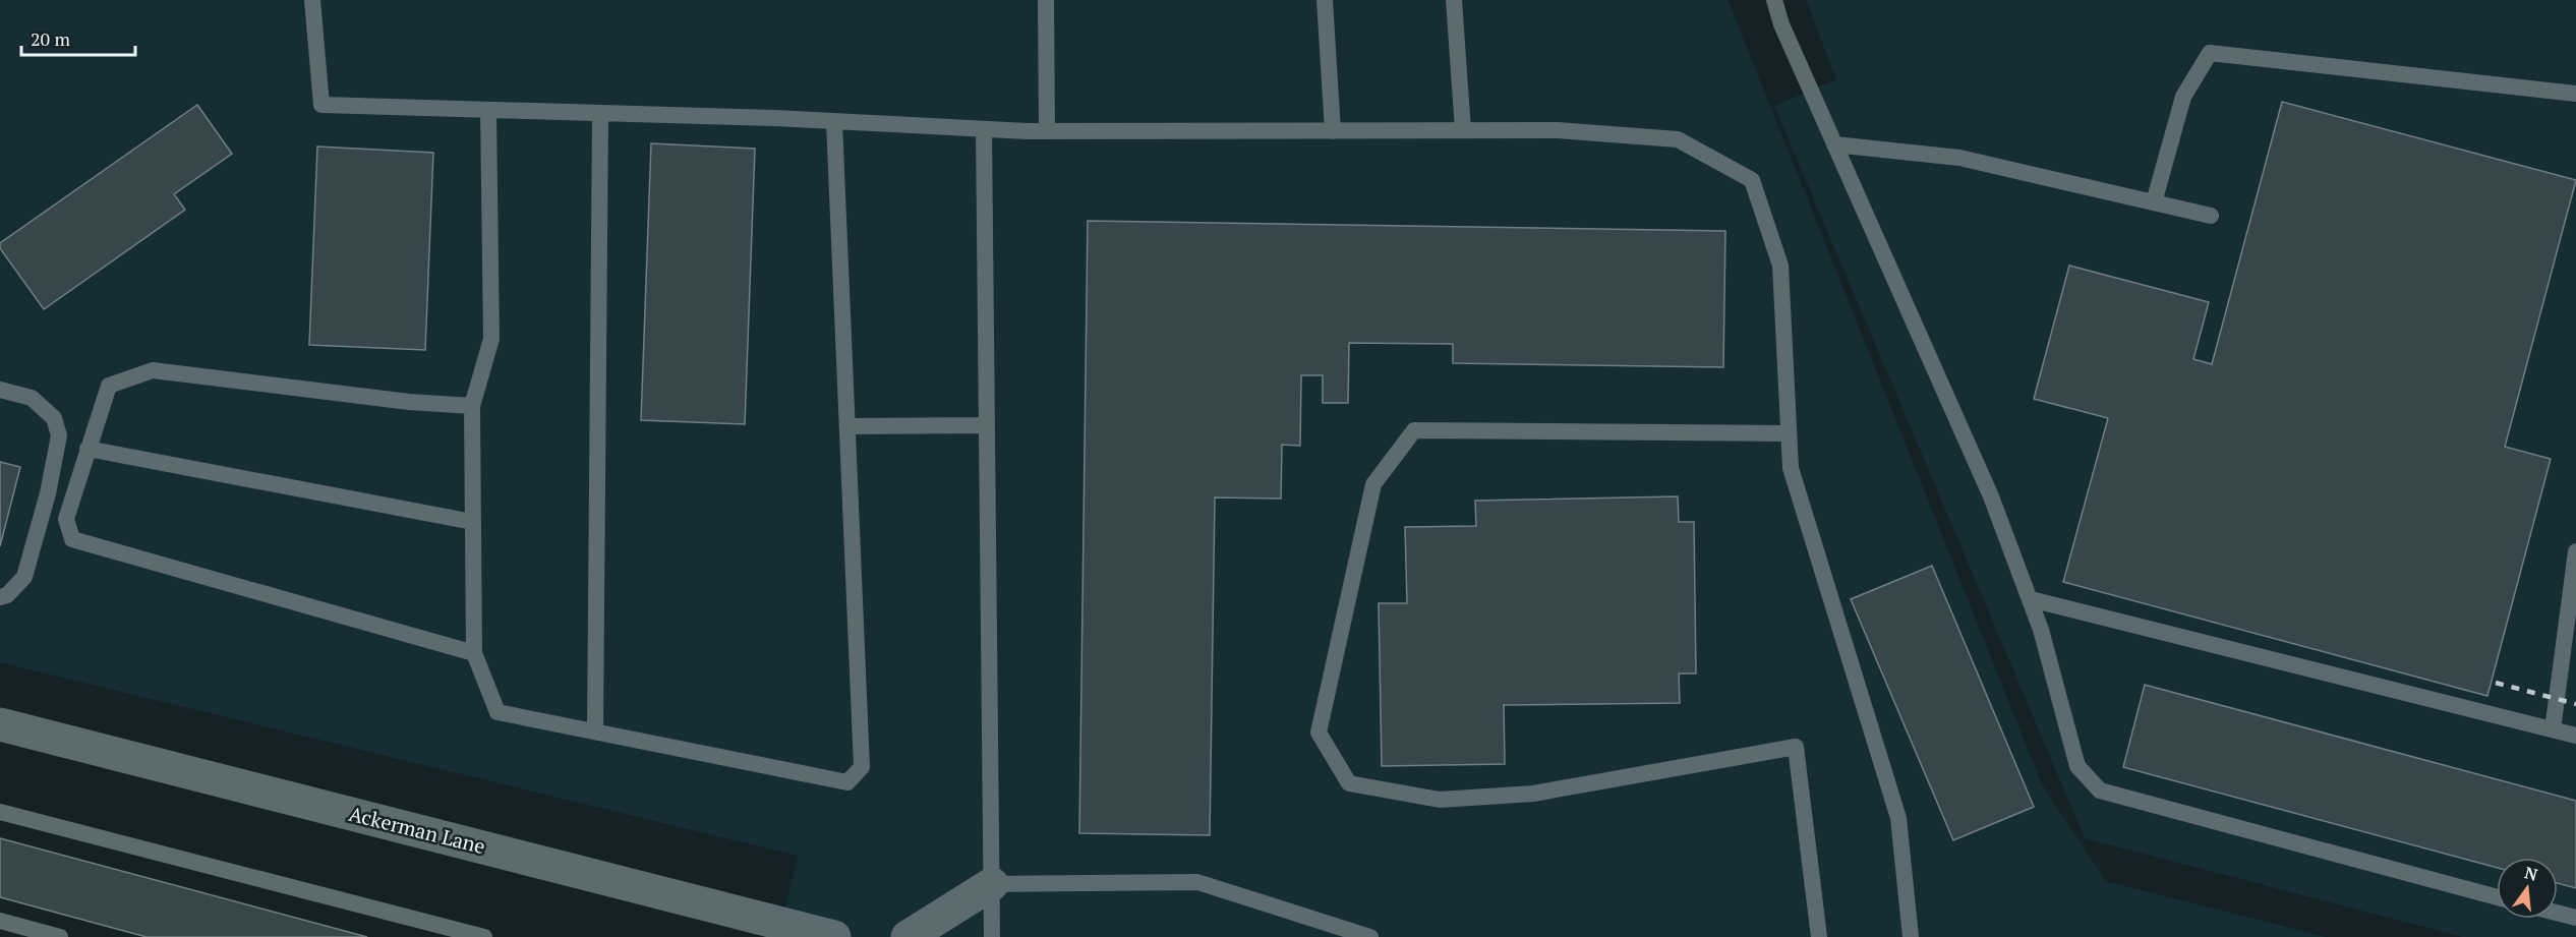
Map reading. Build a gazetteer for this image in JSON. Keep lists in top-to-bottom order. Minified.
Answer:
{"streets":{"street":["Ackerman Lane"]},"scale_bar":"20 m","north":"top"}
